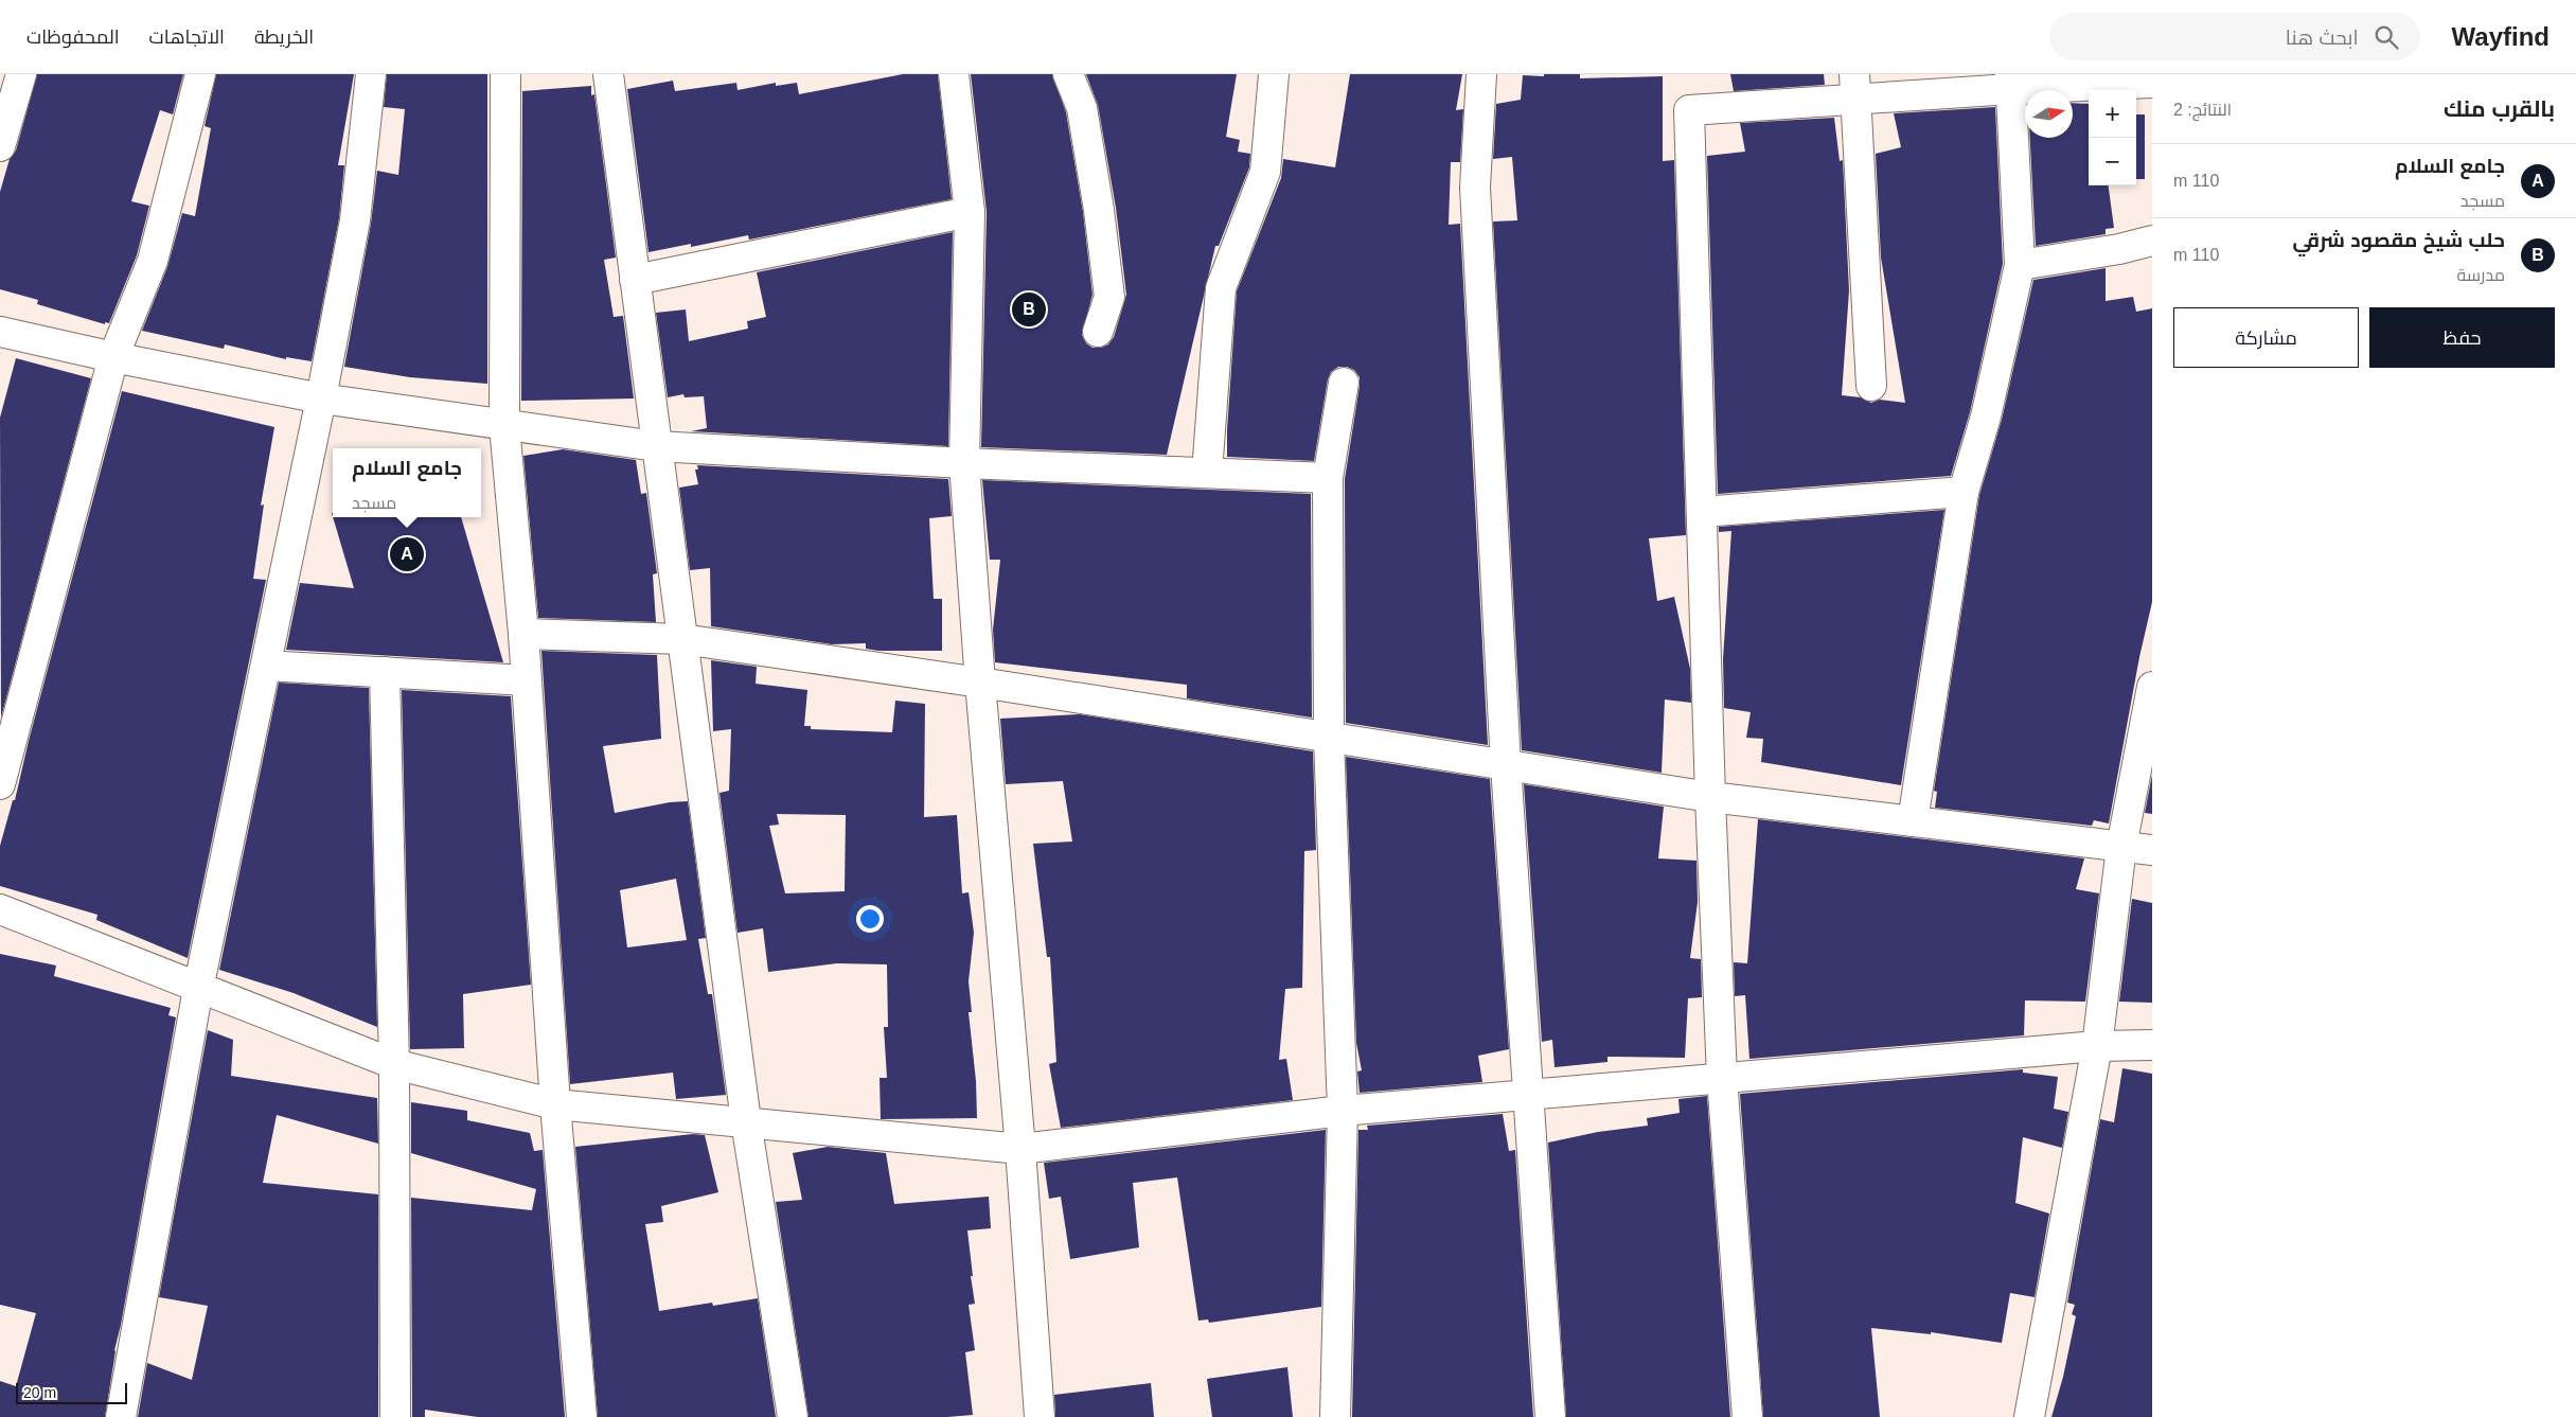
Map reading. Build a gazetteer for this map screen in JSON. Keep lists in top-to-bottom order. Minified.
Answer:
{"scale_bar":"20 m","north":"right","page":{"header":"Wayfind","search":"ابحث هنا","nav":["الخريطة","الاتجاهات","المحفوظات"],"heading":["بالقرب منك","النتائج: 2"],"map_buttons":["+","−"],"list":[{"mark":"A","name":"جامع السلام","note":"مسجد","value":"110 m"},{"mark":"B","name":"حلب شيخ مقصود شرقي","note":"مدرسة","value":"110 m"}],"pins":["B","A"],"buttons":["حفظ","مشاركة"],"popup":["جامع السلام","مسجد"],"scale":"20 m"}}
